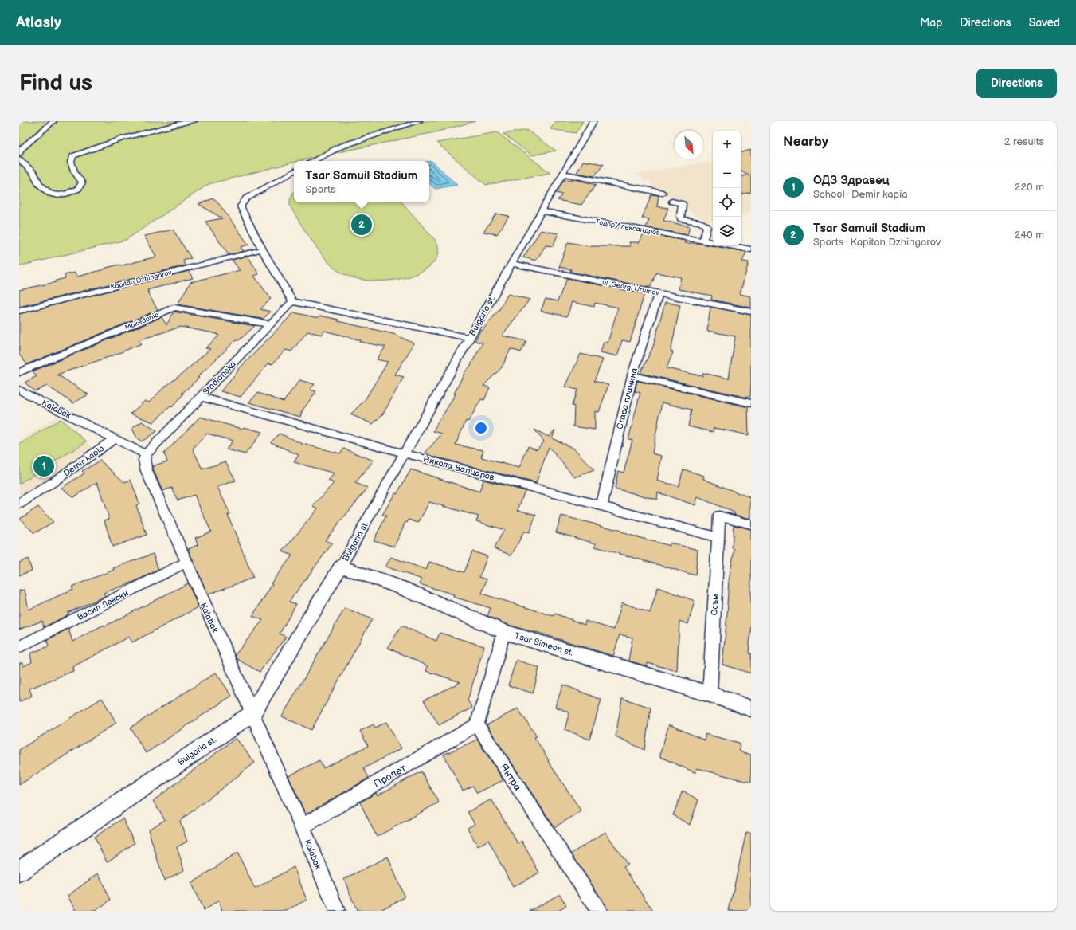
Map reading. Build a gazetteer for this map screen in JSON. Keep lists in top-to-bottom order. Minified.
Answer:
{"streets":{"street":["Тодор Александров","Kapitan Dzhingarov","ul. Georgi Urumov","Bulgaria st.","Makedonia","Stadionska","Стара планина","Kalabak","Demir kapia","Никола Вапцаров","Васил Левски","Осъм","Tsar Simeon st.","Пролет","Янтра"]},"crossings":[["Тодор Александров","Bulgaria st."],["ul. Georgi Urumov","Bulgaria st."],["ul. Georgi Urumov","Стара планина"],["Bulgaria st.","Kalabak"],["Bulgaria st.","Никола Вапцаров"],["Bulgaria st.","Tsar Simeon st."],["Makedonia","Stadionska"],["Stadionska","Kalabak"],["Stadionska","Никола Вапцаров"],["Стара планина","Никола Вапцаров"],["Kalabak","Demir kapia"],["Kalabak","Васил Левски"],["Kalabak","Пролет"],["Никола Вапцаров","Осъм"],["Осъм","Tsar Simeon st."],["Пролет","Янтра"]],"north":"bottom right","page":{"header":"Atlasly","nav":["Map","Directions","Saved"],"buttons":"Directions","title":"Find us","heading":["Nearby","2 results"],"map_buttons":["+","−"],"popup":["Tsar Samuil Stadium","Sports"],"list":[{"mark":"1","name":"ОДЗ Здравец","note":"School · Demir kapia","value":"220 m"},{"mark":"2","name":"Tsar Samuil Stadium","note":"Sports · Kapitan Dzhingarov","value":"240 m"}],"pins":["2","1"]}}
